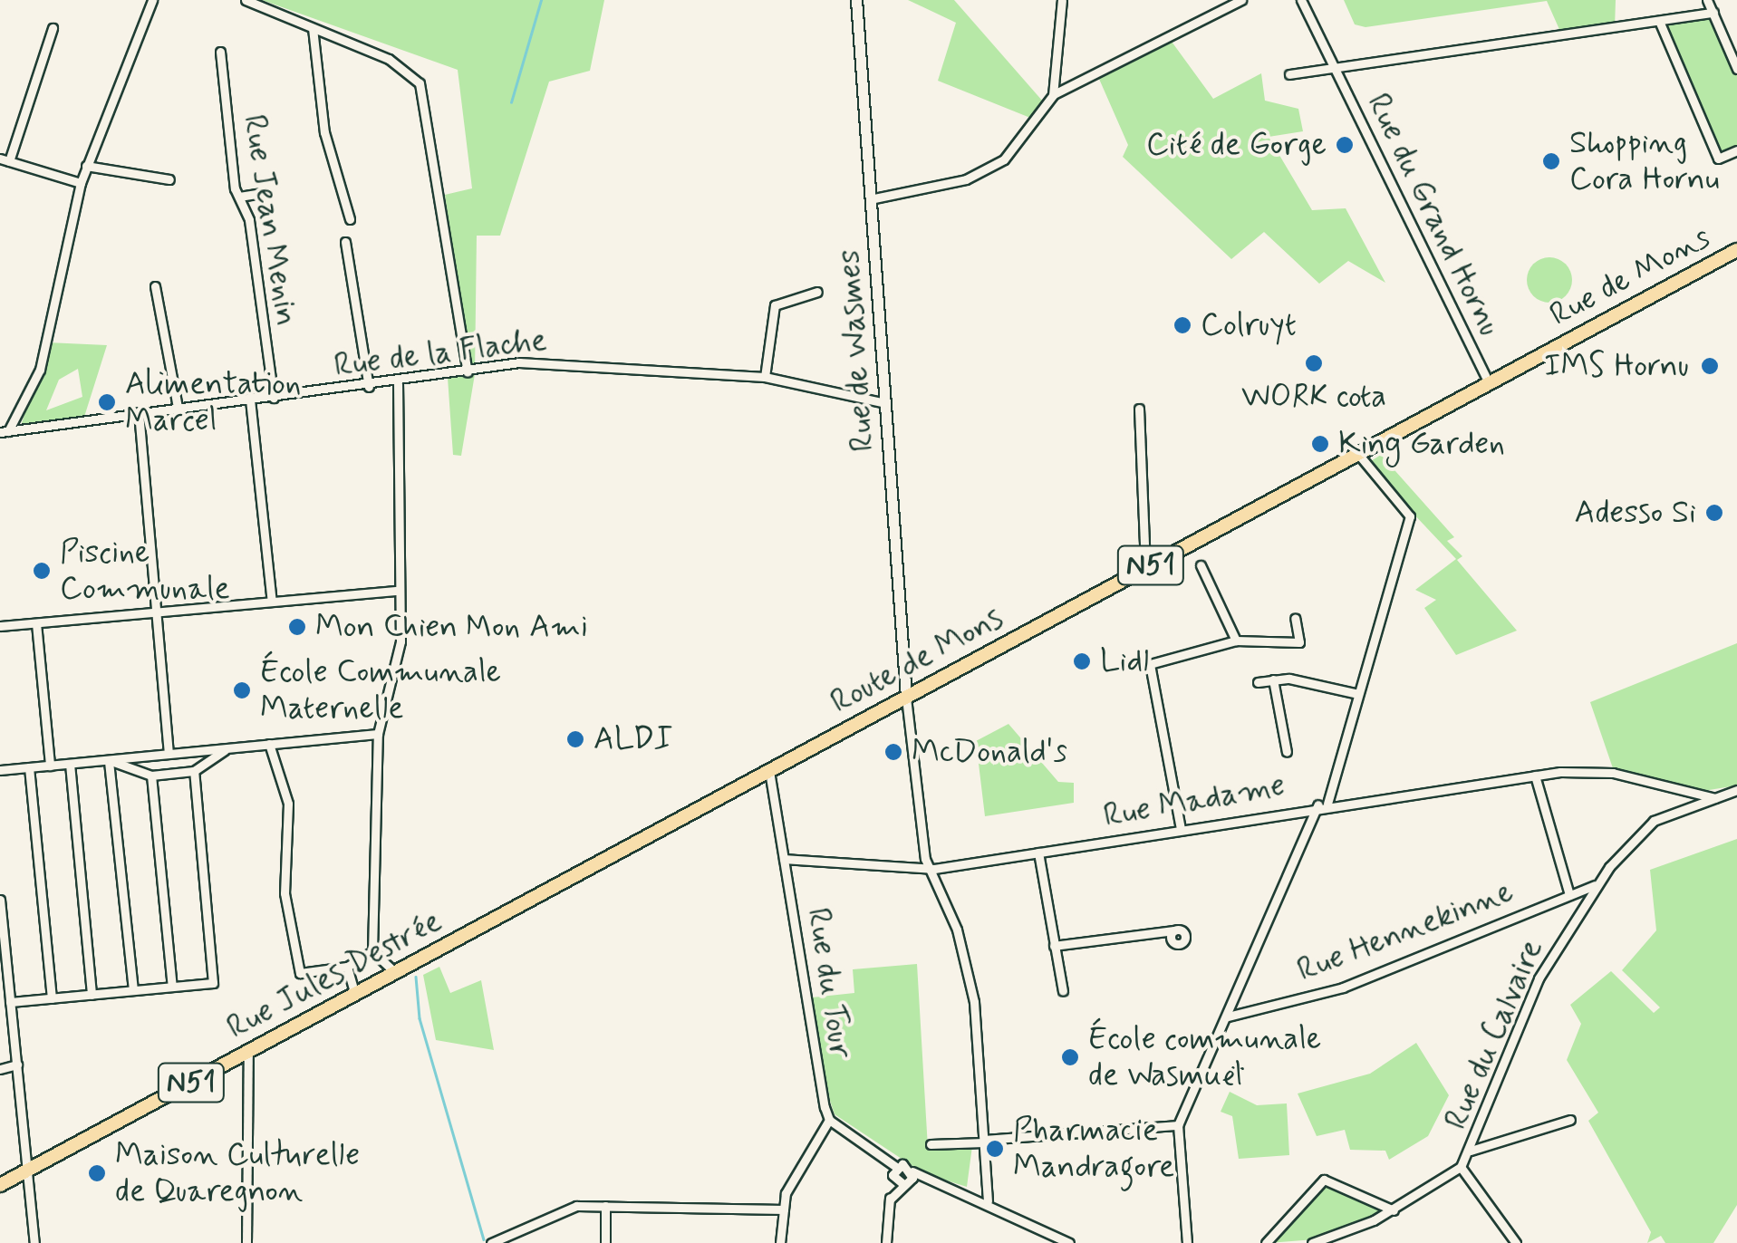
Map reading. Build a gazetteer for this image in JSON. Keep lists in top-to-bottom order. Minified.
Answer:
{"streets":{"main road":["Rue de Mons","N51","Route de Mons","Rue Jules Destrée"],"street":["Rue du Grand Hornu","Rue Jean Menin","Rue de Wasmes","Rue de la Flache","Rue Madame","Rue Hennekinne","Rue du Tour","Rue du Calvaire"]},"crossings":[["Rue du Grand Hornu","Rue de Mons"],["Rue Jean Menin","Rue de la Flache"],["Rue de Mons","Route de Mons"],["Rue de Wasmes","Rue de la Flache"],["Rue de Wasmes","Route de Mons"],["Route de Mons","Rue Jules Destrée"],["Route de Mons","Rue du Tour"],["Rue Madame","Rue du Tour"],["Rue Madame","Rue du Calvaire"],["Rue Hennekinne","Rue du Calvaire"]],"places":["Cité de Gorge","Shopping Cora Hornu","Colruyt","WORK cota","IMS Hornu","Alimentation Marcel","King Garden","Adesso Si","Piscine Communale","Mon Chien Mon Ami","Lidl","École Communale Maternelle","ALDI","McDonald's","École communale de Wasmuël","Pharmacie Mandragore","Maison Culturelle de Quaregnon"]}
